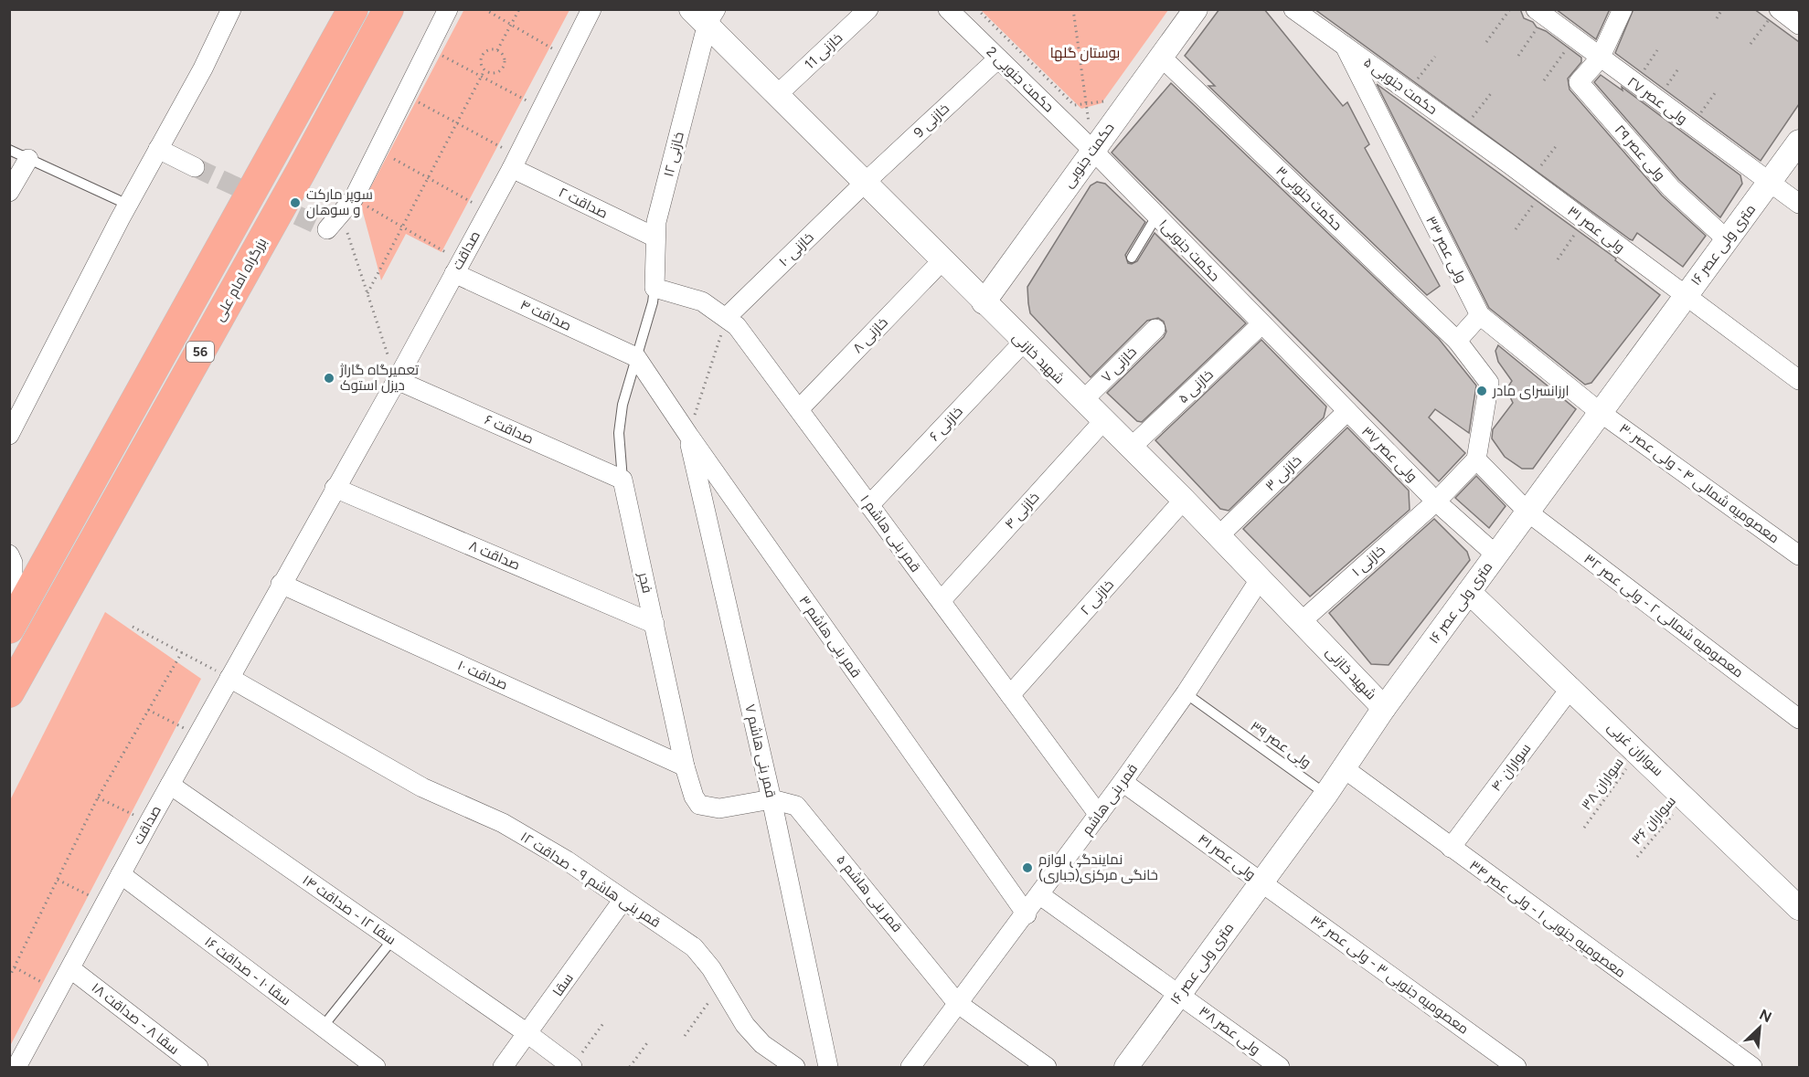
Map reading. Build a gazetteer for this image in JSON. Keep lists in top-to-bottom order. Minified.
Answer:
{"streets":{"highway":["بزرگراه امام علی","56"],"street":["خازنی 11","حکمت جنوبی 2","حکمت جنوبی ۵","ولی عصر ۲۷","خازنی 9","ولی عصر ۲۹","خازنی ۱۲","حکمت جنوبی","حکمت جنوبی۳","صداقت ۲","ولی عصر ۳۱","۱۶ متری ولی عصر","خازنی ۱۰","ولی عصر ۳۳","صداقت","حکمت جنوبی۱","صداقت ۴","خازنی ۸","شهید خازنی","خازنی ۷","خازنی ۵","خازنی ۶","صداقت ۶","ولی عصر ۳۷","خازنی ۳","معصومیه شمالی ۴ - ولی عصر ۳۰","خازنی ۴","قمر بنی هاشم ۱","صداقت ۸","خازنی ۱","فجر","خازنی ۲","معصومیه شمالی ۲ - ولی عصر ۳۲","قمر بنی هاشم ۳","صداقت ۱۰","سواران غربی","قمر بنی هاشم ۷","سواران ۴۰","قمر بنی هاشم","ولی عصر ۴۱","قمر بنی هاشم ۹ - صداقت ۱۲","قمر بنی هاشم ۵","سقا ۱۲ - صداقت ۱۴","معصومیه جنوبی ۱ - ولی عصر ۳۴","سقا ۱۰ - صداقت ۱۶","معصومیه جنوبی ۳ - ولی عصر ۳۶","سقا","سقا ۸ - صداقت ۱۸","ولی عصر ۳۸"],"lane":["ولی عصر ۳۹"],"path":["سواران ۳۸","سواران ۳۶"]},"crossings":[["خازنی 11","شهید خازنی"],["حکمت جنوبی 2","خازنی 9"],["حکمت جنوبی 2","حکمت جنوبی"],["حکمت جنوبی 2","حکمت جنوبی۱"],["حکمت جنوبی ۵","ولی عصر ۳۱"],["حکمت جنوبی ۵","ولی عصر ۳۳"],["ولی عصر ۲۷","ولی عصر ۲۹"],["ولی عصر ۲۷","۱۶ متری ولی عصر"],["خازنی 9","خازنی ۱۰"],["خازنی 9","شهید خازنی"],["ولی عصر ۲۹","۱۶ متری ولی عصر"],["خازنی ۱۲","صداقت ۲"],["خازنی ۱۲","شهید خازنی"],["خازنی ۱۲","قمر بنی هاشم ۱"],["خازنی ۱۲","فجر"],["حکمت جنوبی","حکمت جنوبی۳"],["حکمت جنوبی","حکمت جنوبی۱"],["حکمت جنوبی","شهید خازنی"],["حکمت جنوبی۳","خازنی ۱"],["حکمت جنوبی۳","معصومیه شمالی ۲ - ولی عصر ۳۲"],["صداقت ۲","صداقت"],["ولی عصر ۳۱","۱۶ متری ولی عصر"],["۱۶ متری ولی عصر","ولی عصر ۳۳"],["۱۶ متری ولی عصر","شهید خازنی"],["۱۶ متری ولی عصر","ولی عصر ۳۷"],["۱۶ متری ولی عصر","معصومیه شمالی ۴ - ولی عصر ۳۰"],["۱۶ متری ولی عصر","معصومیه شمالی ۲ - ولی عصر ۳۲"],["۱۶ متری ولی عصر","ولی عصر ۳۹"],["۱۶ متری ولی عصر","سواران غربی"],["۱۶ متری ولی عصر","ولی عصر ۴۱"],["۱۶ متری ولی عصر","معصومیه جنوبی ۱ - ولی عصر ۳۴"],["۱۶ متری ولی عصر","معصومیه جنوبی ۳ - ولی عصر ۳۶"],["۱۶ متری ولی عصر","ولی عصر ۳۸"],["خازنی ۱۰","شهید خازنی"],["خازنی ۱۰","قمر بنی هاشم ۱"],["ولی عصر ۳۳","معصومیه شمالی ۴ - ولی عصر ۳۰"],["صداقت","صداقت ۴"],["صداقت","صداقت ۶"],["صداقت","صداقت ۸"],["صداقت","صداقت ۱۰"],["صداقت","قمر بنی هاشم ۹ - صداقت ۱۲"],["صداقت","سقا ۱۲ - صداقت ۱۴"],["صداقت","سقا ۱۰ - صداقت ۱۶"],["صداقت","سقا ۸ - صداقت ۱۸"],["حکمت جنوبی۱","خازنی ۵"],["حکمت جنوبی۱","ولی عصر ۳۷"],["صداقت ۴","فجر"],["صداقت ۴","قمر بنی هاشم ۳"],["خازنی ۸","شهید خازنی"],["خازنی ۸","قمر بنی هاشم ۱"],["شهید خازنی","خازنی ۷"],["شهید خازنی","خازنی ۵"],["شهید خازنی","خازنی ۶"],["شهید خازنی","خازنی ۳"],["شهید خازنی","خازنی ۴"],["شهید خازنی","خازنی ۱"],["شهید خازنی","خازنی ۲"],["شهید خازنی","قمر بنی هاشم"],["خازنی ۶","قمر بنی هاشم ۱"],["صداقت ۶","فجر"],["ولی عصر ۳۷","خازنی ۳"],["ولی عصر ۳۷","خازنی ۱"],["خازنی ۴","قمر بنی هاشم ۱"],["قمر بنی هاشم ۱","فجر"],["قمر بنی هاشم ۱","خازنی ۲"],["قمر بنی هاشم ۱","قمر بنی هاشم"],["صداقت ۸","فجر"],["خازنی ۱","معصومیه شمالی ۲ - ولی عصر ۳۲"],["فجر","قمر بنی هاشم ۳"],["فجر","صداقت ۱۰"],["فجر","قمر بنی هاشم ۷"],["فجر","قمر بنی هاشم ۵"],["قمر بنی هاشم ۳","قمر بنی هاشم ۷"],["قمر بنی هاشم ۳","قمر بنی هاشم"],["ولی عصر ۳۹","قمر بنی هاشم"],["سواران غربی","سواران ۴۰"],["سواران غربی","سواران ۳۸"],["سواران غربی","سواران ۳۶"],["قمر بنی هاشم ۷","قمر بنی هاشم ۵"],["سواران ۴۰","معصومیه جنوبی ۱ - ولی عصر ۳۴"],["قمر بنی هاشم","ولی عصر ۴۱"],["قمر بنی هاشم","قمر بنی هاشم ۵"],["قمر بنی هاشم","ولی عصر ۳۸"],["ولی عصر ۴۱","معصومیه جنوبی ۳ - ولی عصر ۳۶"],["قمر بنی هاشم ۹ - صداقت ۱۲","سقا"],["سقا ۱۲ - صداقت ۱۴","سقا"]],"parks":["بوستان گلها"],"places":["سوپر مارکت و سوهان","تعمیرگاه گاراژ دیزل استوک","ارزانسرای مادر","نمایندگی لوازم خانگی مرکزی(جباری)"],"north":"top right"}
